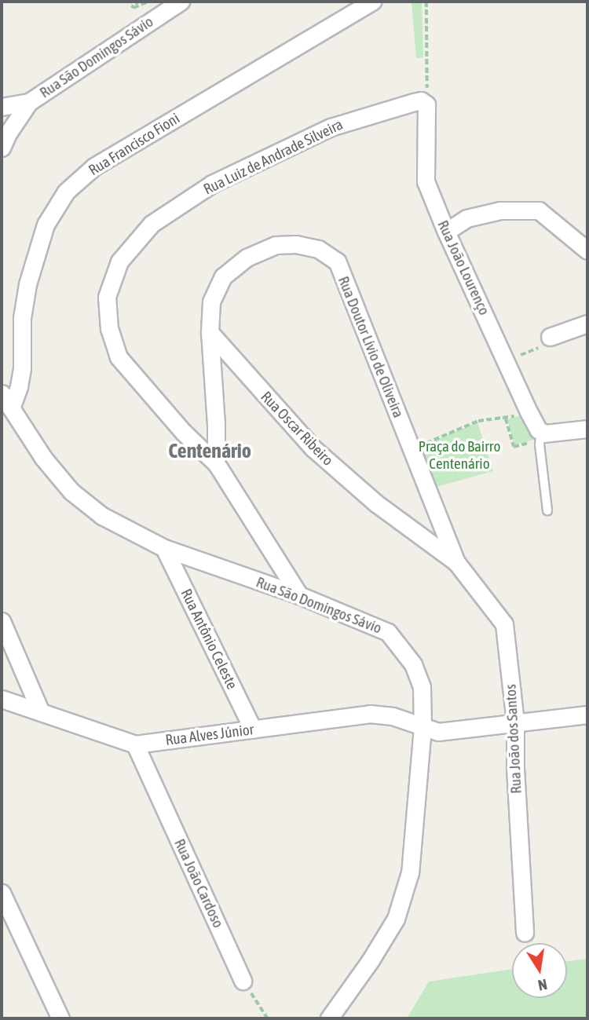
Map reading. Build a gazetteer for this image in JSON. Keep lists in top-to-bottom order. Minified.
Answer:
{"streets":{"street":["Rua São Domingos Sávio","Rua Francisco Fioni","Rua Luiz de Andrade Silveira","Rua João Lourenço","Rua Doutor Lívio de Oliveira","Rua Oscar Ribeiro","Rua Antônio Celeste","Rua Alves Júnior","Rua João dos Santos","Rua João Cardoso"]},"crossings":[["Rua São Domingos Sávio","Rua Francisco Fioni"],["Rua São Domingos Sávio","Rua Luiz de Andrade Silveira"],["Rua São Domingos Sávio","Rua Antônio Celeste"],["Rua São Domingos Sávio","Rua Alves Júnior"],["Rua Luiz de Andrade Silveira","Rua João Lourenço"],["Rua Doutor Lívio de Oliveira","Rua Oscar Ribeiro"],["Rua Doutor Lívio de Oliveira","Rua João dos Santos"],["Rua Oscar Ribeiro","Rua João dos Santos"],["Rua Antônio Celeste","Rua Alves Júnior"],["Rua Alves Júnior","Rua João dos Santos"],["Rua Alves Júnior","Rua João Cardoso"]],"districts":["Centenário"],"parks":["Praça do Bairro Centenário"],"north":"bottom"}
